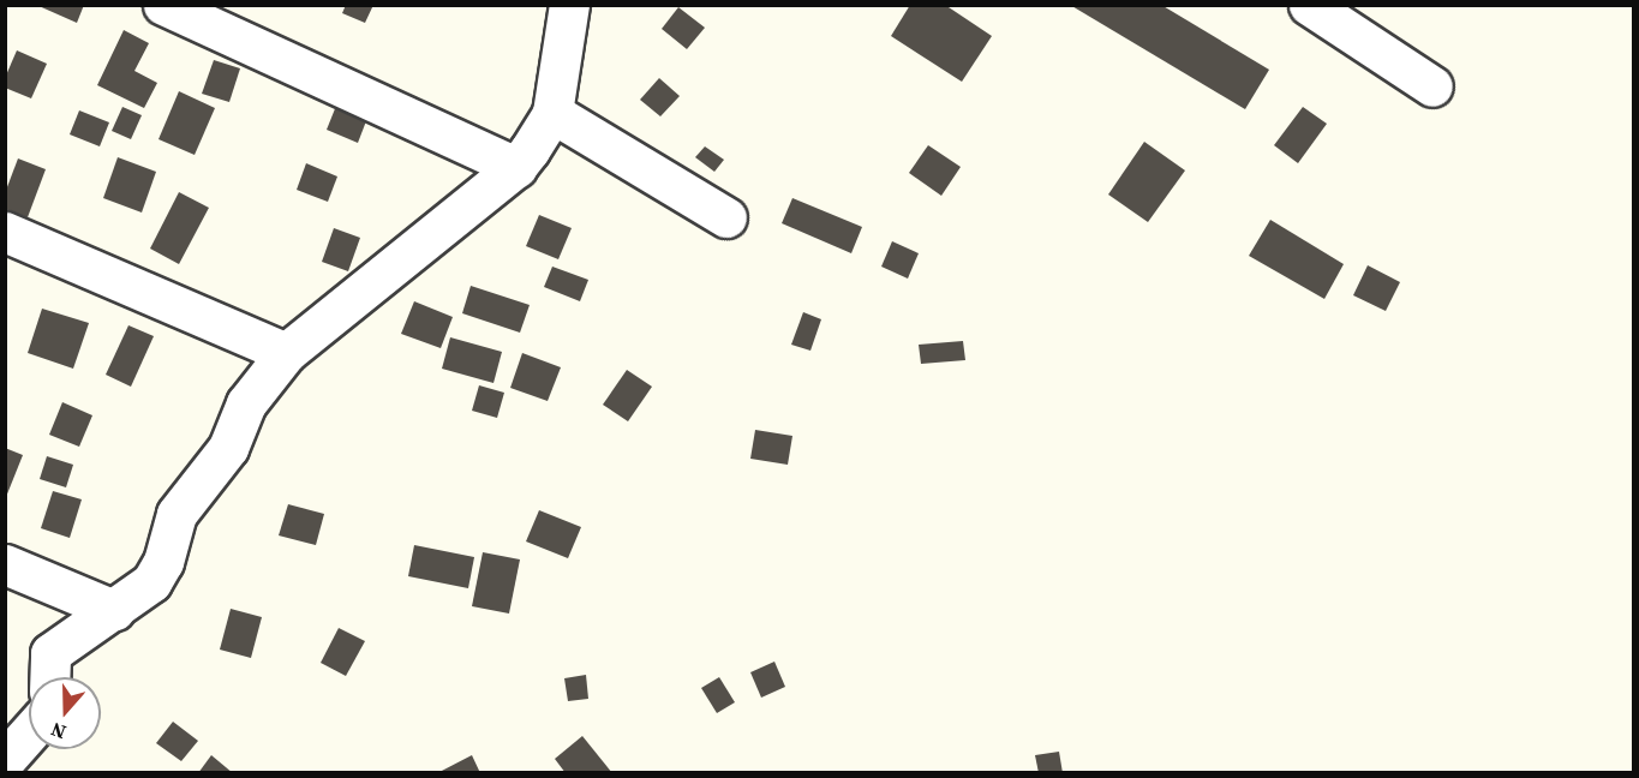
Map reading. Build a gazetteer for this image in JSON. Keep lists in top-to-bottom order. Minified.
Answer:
{"north":"bottom"}
